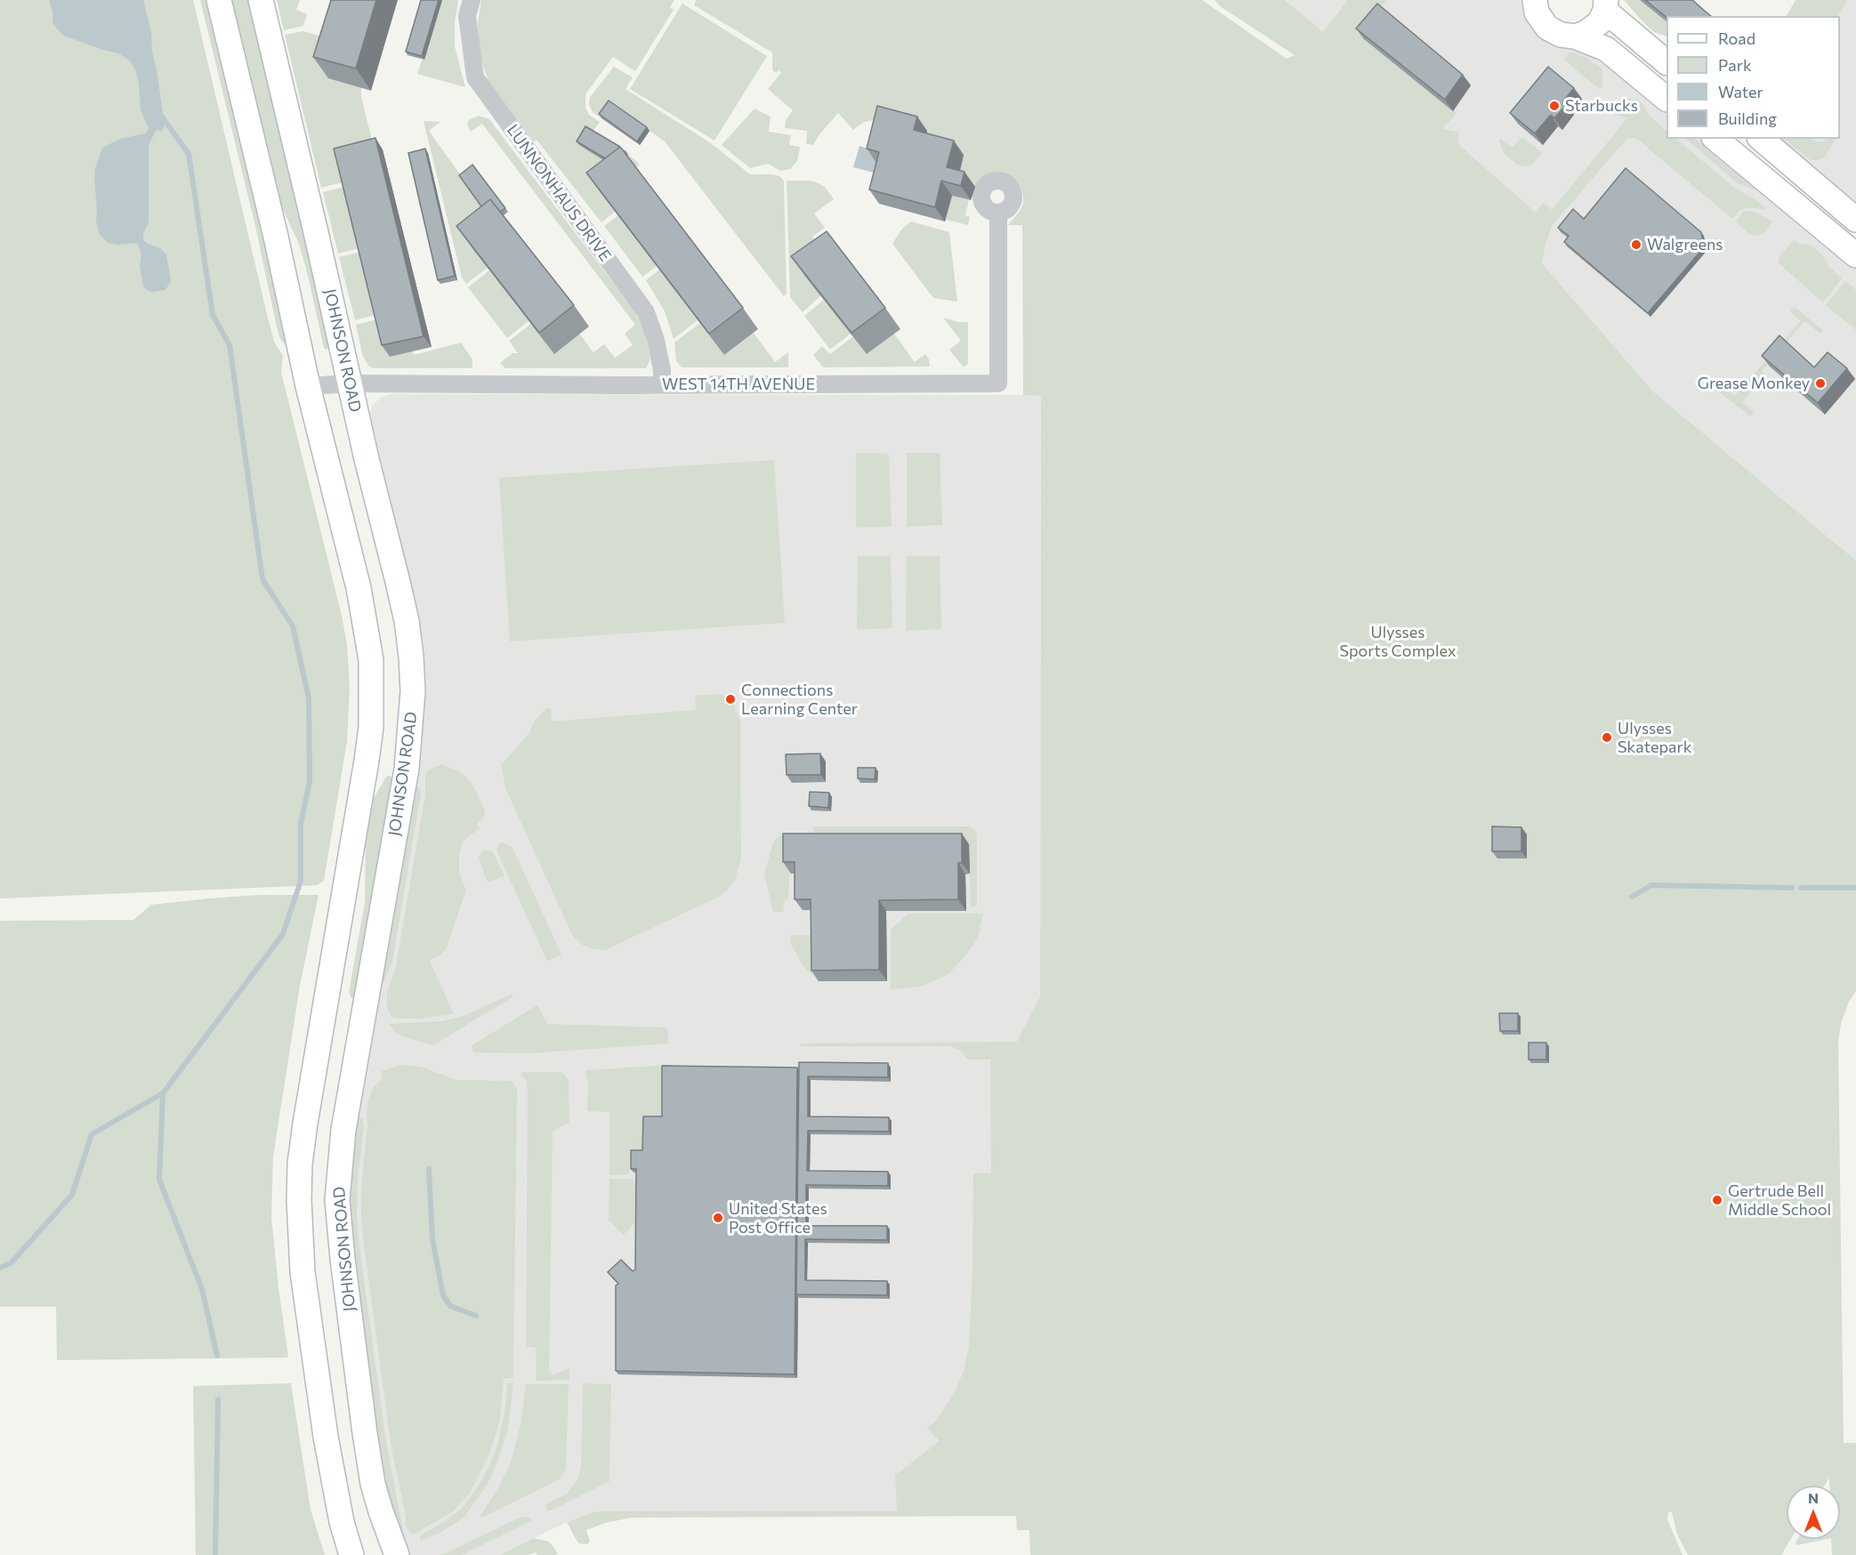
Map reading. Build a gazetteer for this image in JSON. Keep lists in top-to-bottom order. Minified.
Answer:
{"streets":{"main road":["JOHNSON ROAD"],"street":["LUNNONHAUS DRIVE","WEST 14TH AVENUE"]},"crossings":[["LUNNONHAUS DRIVE","WEST 14TH AVENUE"],["JOHNSON ROAD","WEST 14TH AVENUE"]],"parks":["Ulysses Sports Complex"],"places":["Starbucks","Walgreens","Grease Monkey","Connections Learning Center","Ulysses Skatepark","Gertrude Bell Middle School","United States Post Office"],"legend":["Road","Park","Water","Building"],"north":"top"}
